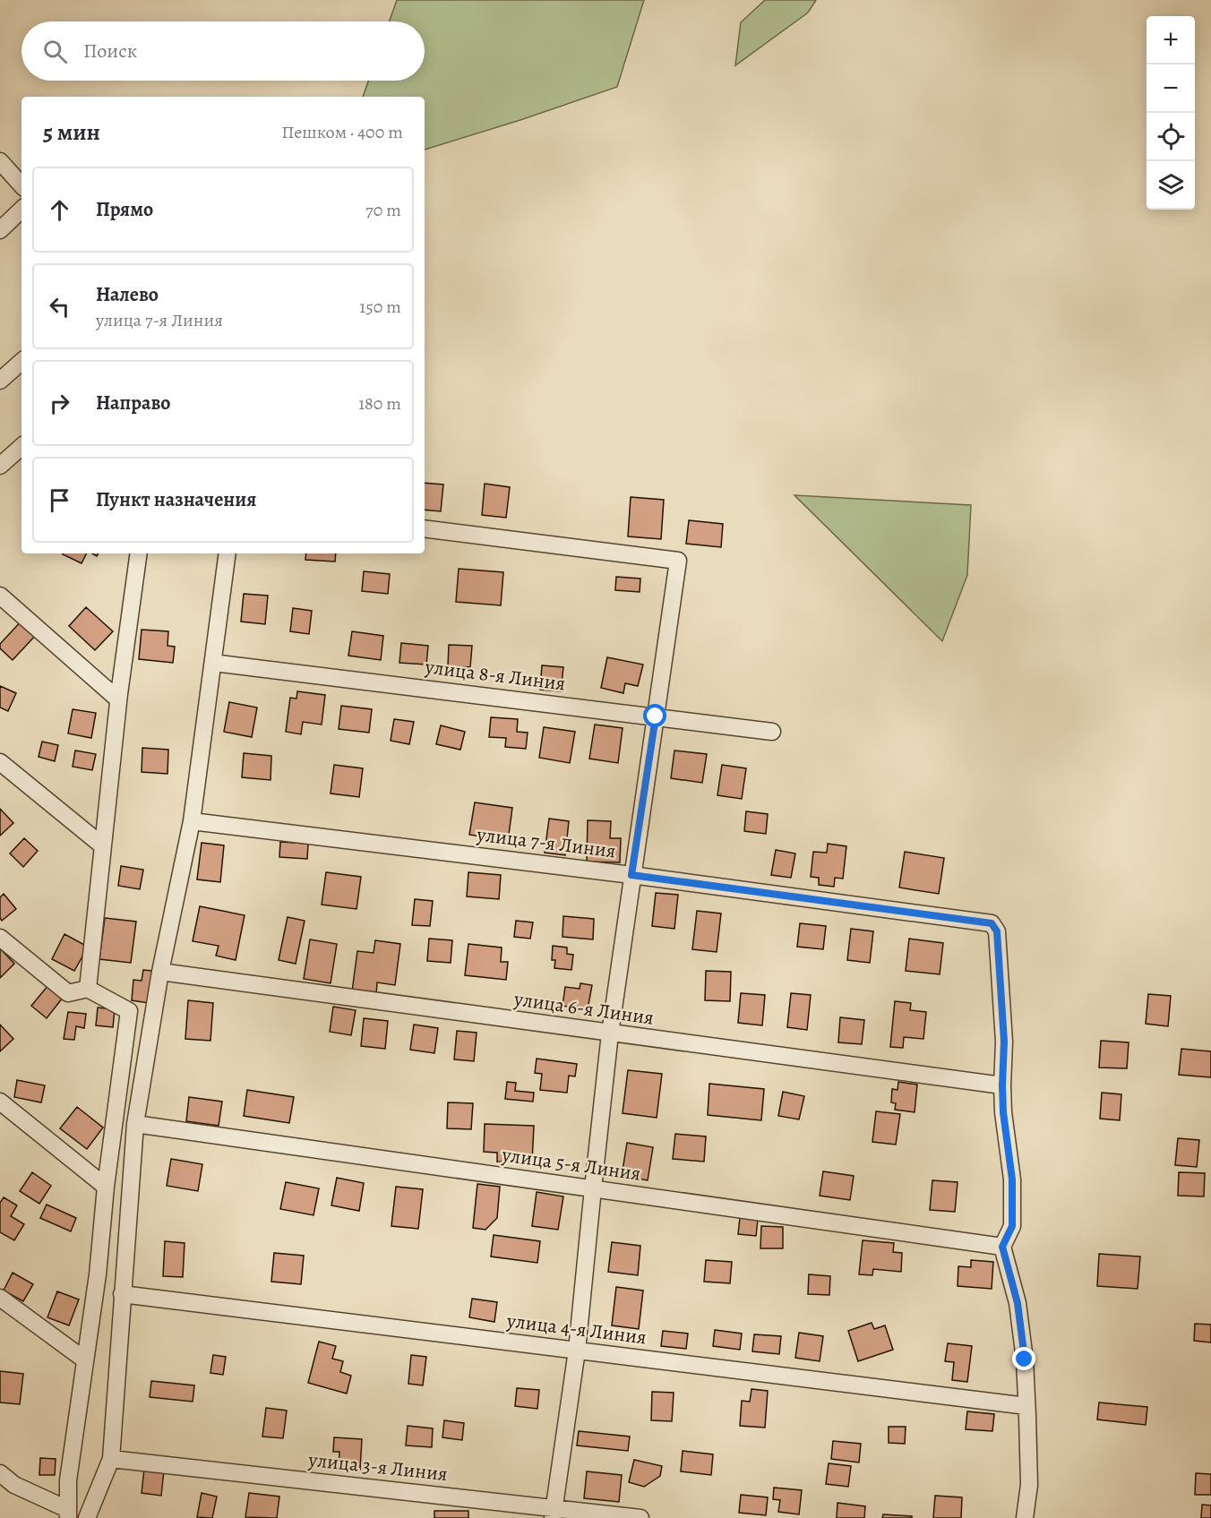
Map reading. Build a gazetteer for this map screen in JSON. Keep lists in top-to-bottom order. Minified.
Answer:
{"streets":{"street":["улица 8-я Линия","улица 7-я Линия","улица 6-я Линия","улица 5-я Линия","улица 4-я Линия","улица 3-я Линия"]},"crossings":[["улица 7-я Линия","улица 6-я Линия"]],"page":{"map_buttons":["+","−"],"search":"Поиск","heading":["5 мин","Пешком · 400 m"],"list":[["Прямо","70 m"],["Налево","улица 7-я Линия","150 m"],["Направо","180 m"],"Пункт назначения"]}}
